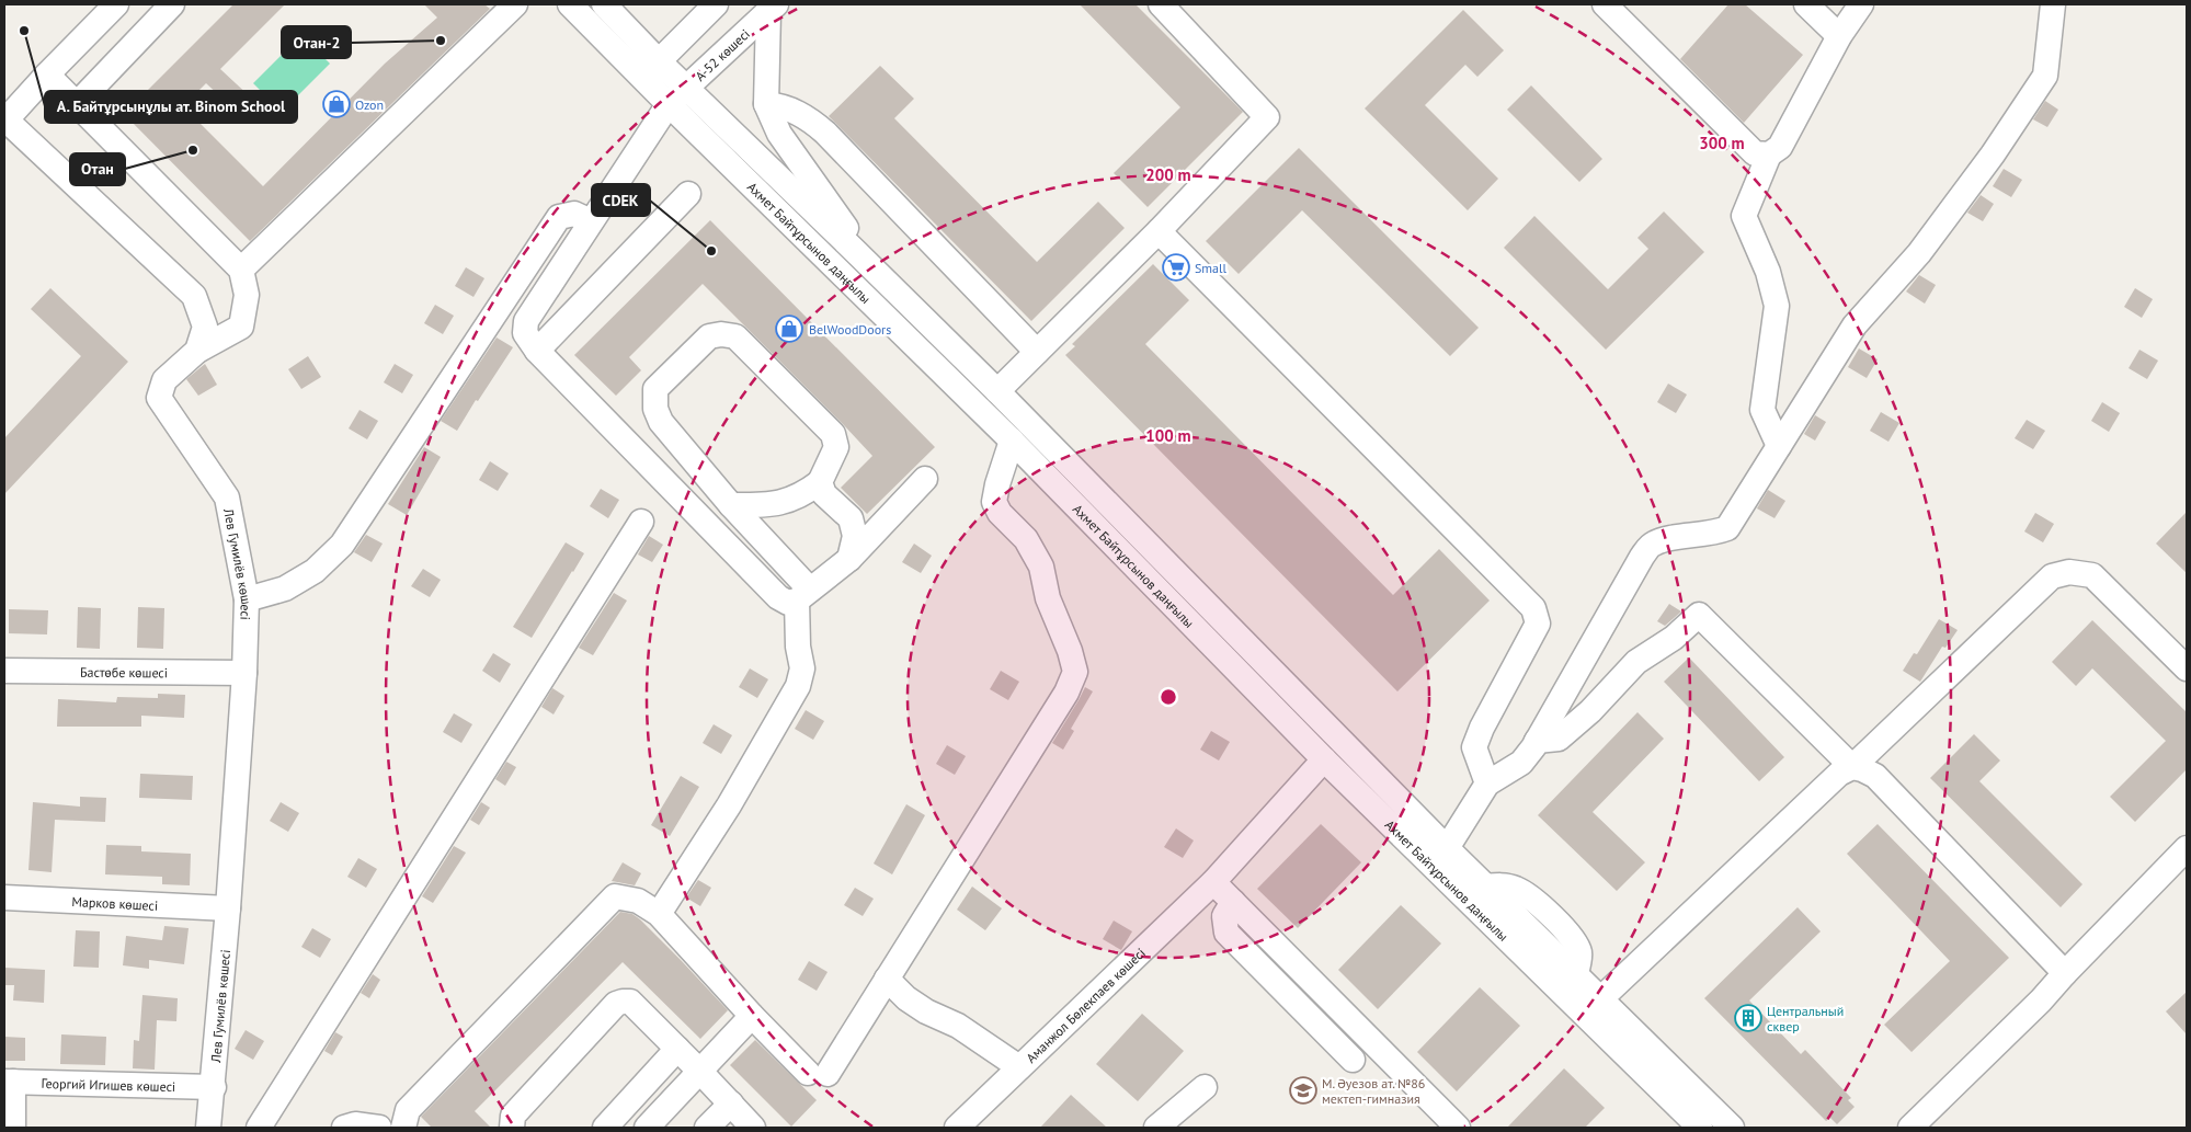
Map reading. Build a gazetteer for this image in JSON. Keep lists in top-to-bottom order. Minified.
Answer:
{"streets":{"street":["А-52 көшесі","Ахмет Байтұрсынов даңғылы","Лев Гумилёв көшесі","Бастөбе көшесі","Марков көшесі","Аманжол Бөлекпаев көшесі","Георгий Игишев көшесі"]},"crossings":[["А-52 көшесі","Ахмет Байтұрсынов даңғылы"],["Ахмет Байтұрсынов даңғылы","Аманжол Бөлекпаев көшесі"],["Лев Гумилёв көшесі","Бастөбе көшесі"],["Лев Гумилёв көшесі","Марков көшесі"],["Лев Гумилёв көшесі","Георгий Игишев көшесі"]],"places":{"other":["А. Байтұрсынұлы ат. Binom School","Отан-2","Отан","CDEK"],"shop":["Ozon","BelWoodDoors"],"supermarket":["Small"],"building":["Центральный сквер"],"school or university":["М. Әуезов ат. №86 мектеп-гимназия"]},"rings":["300 m","200 m","100 m"]}
